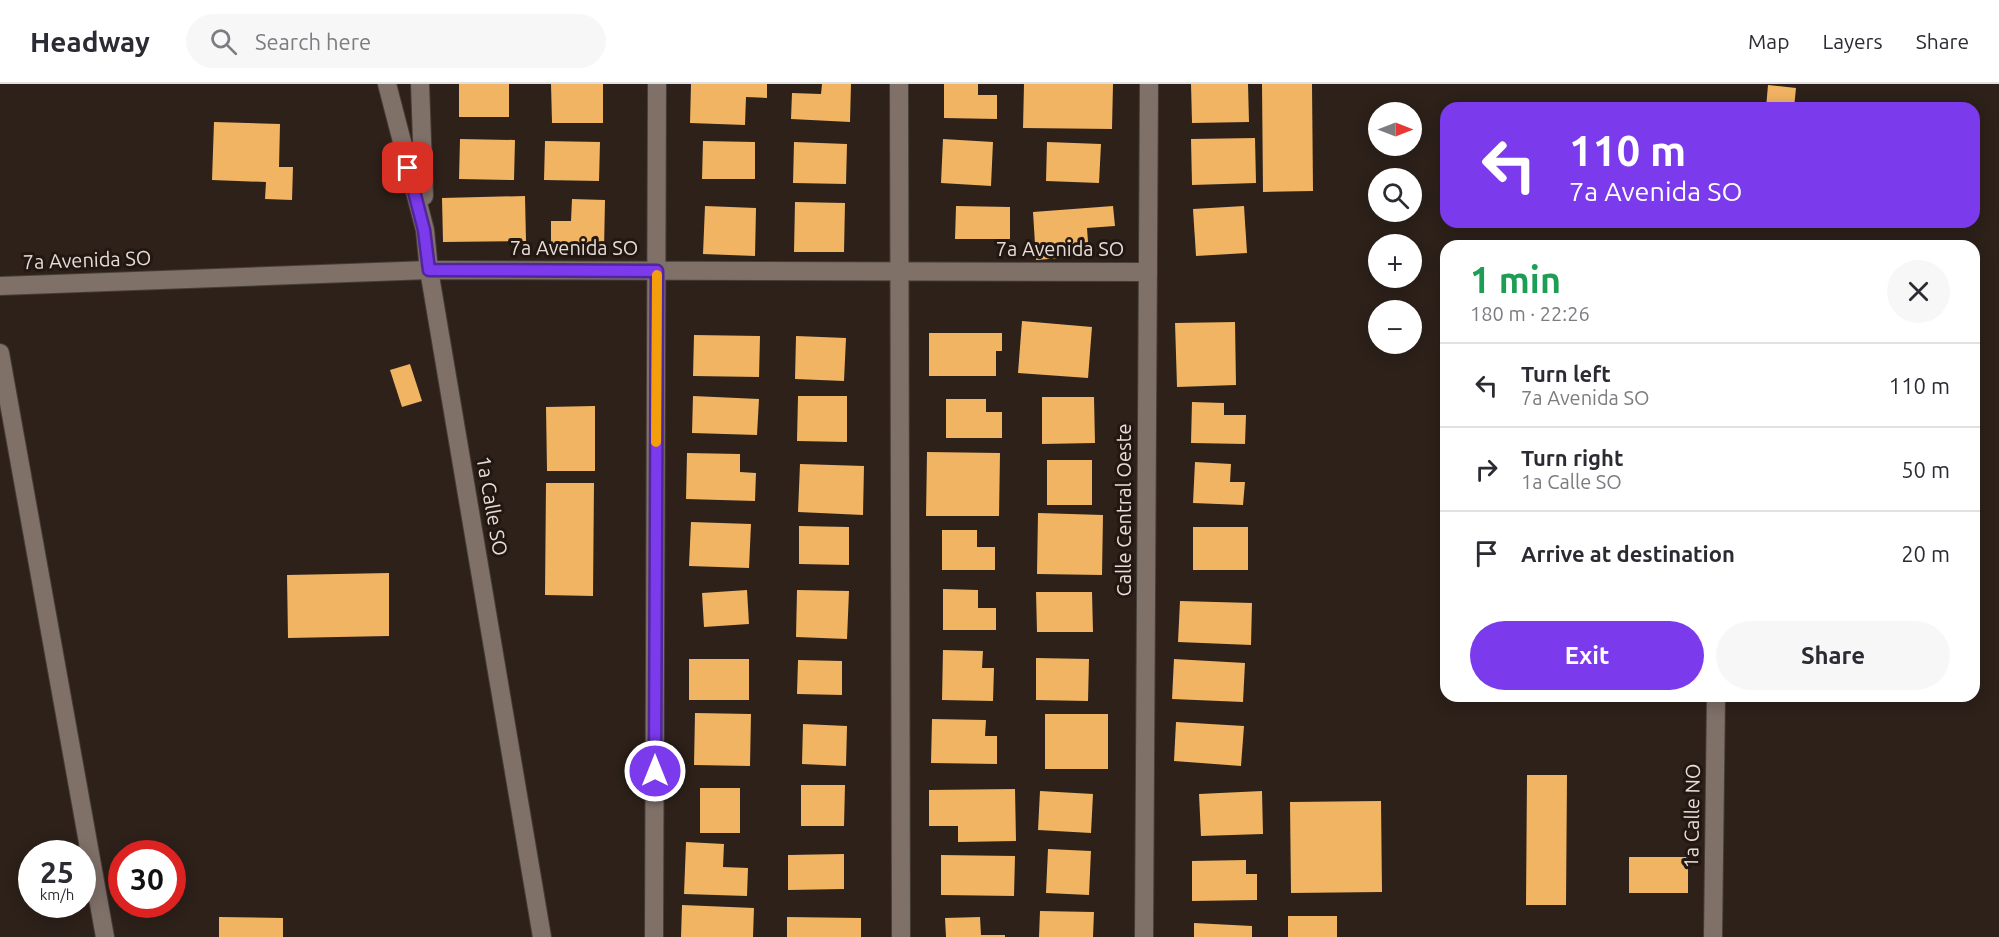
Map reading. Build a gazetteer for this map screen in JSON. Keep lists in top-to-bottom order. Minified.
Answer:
{"streets":{"street":["7a Avenida SO","1a Calle SO","Calle Central Oeste","1a Calle NO"]},"crossings":[["7a Avenida SO","1a Calle SO"],["7a Avenida SO","Calle Central Oeste"]],"north":"right","page":{"header":"Headway","search":"Search here","nav":["Map","Layers","Share"],"map_buttons":["+","−"],"turn":["110 m","7a Avenida SO"],"heading":["1 min","180 m · 22:26"],"list":[{"name":"Turn left","note":"7a Avenida SO","value":"110 m"},{"name":"Turn right","note":"1a Calle SO","value":"50 m"},{"name":"Arrive at destination","value":"20 m"}],"buttons":["Exit","Share"],"speed":"25 km/h","limit":"30"}}
